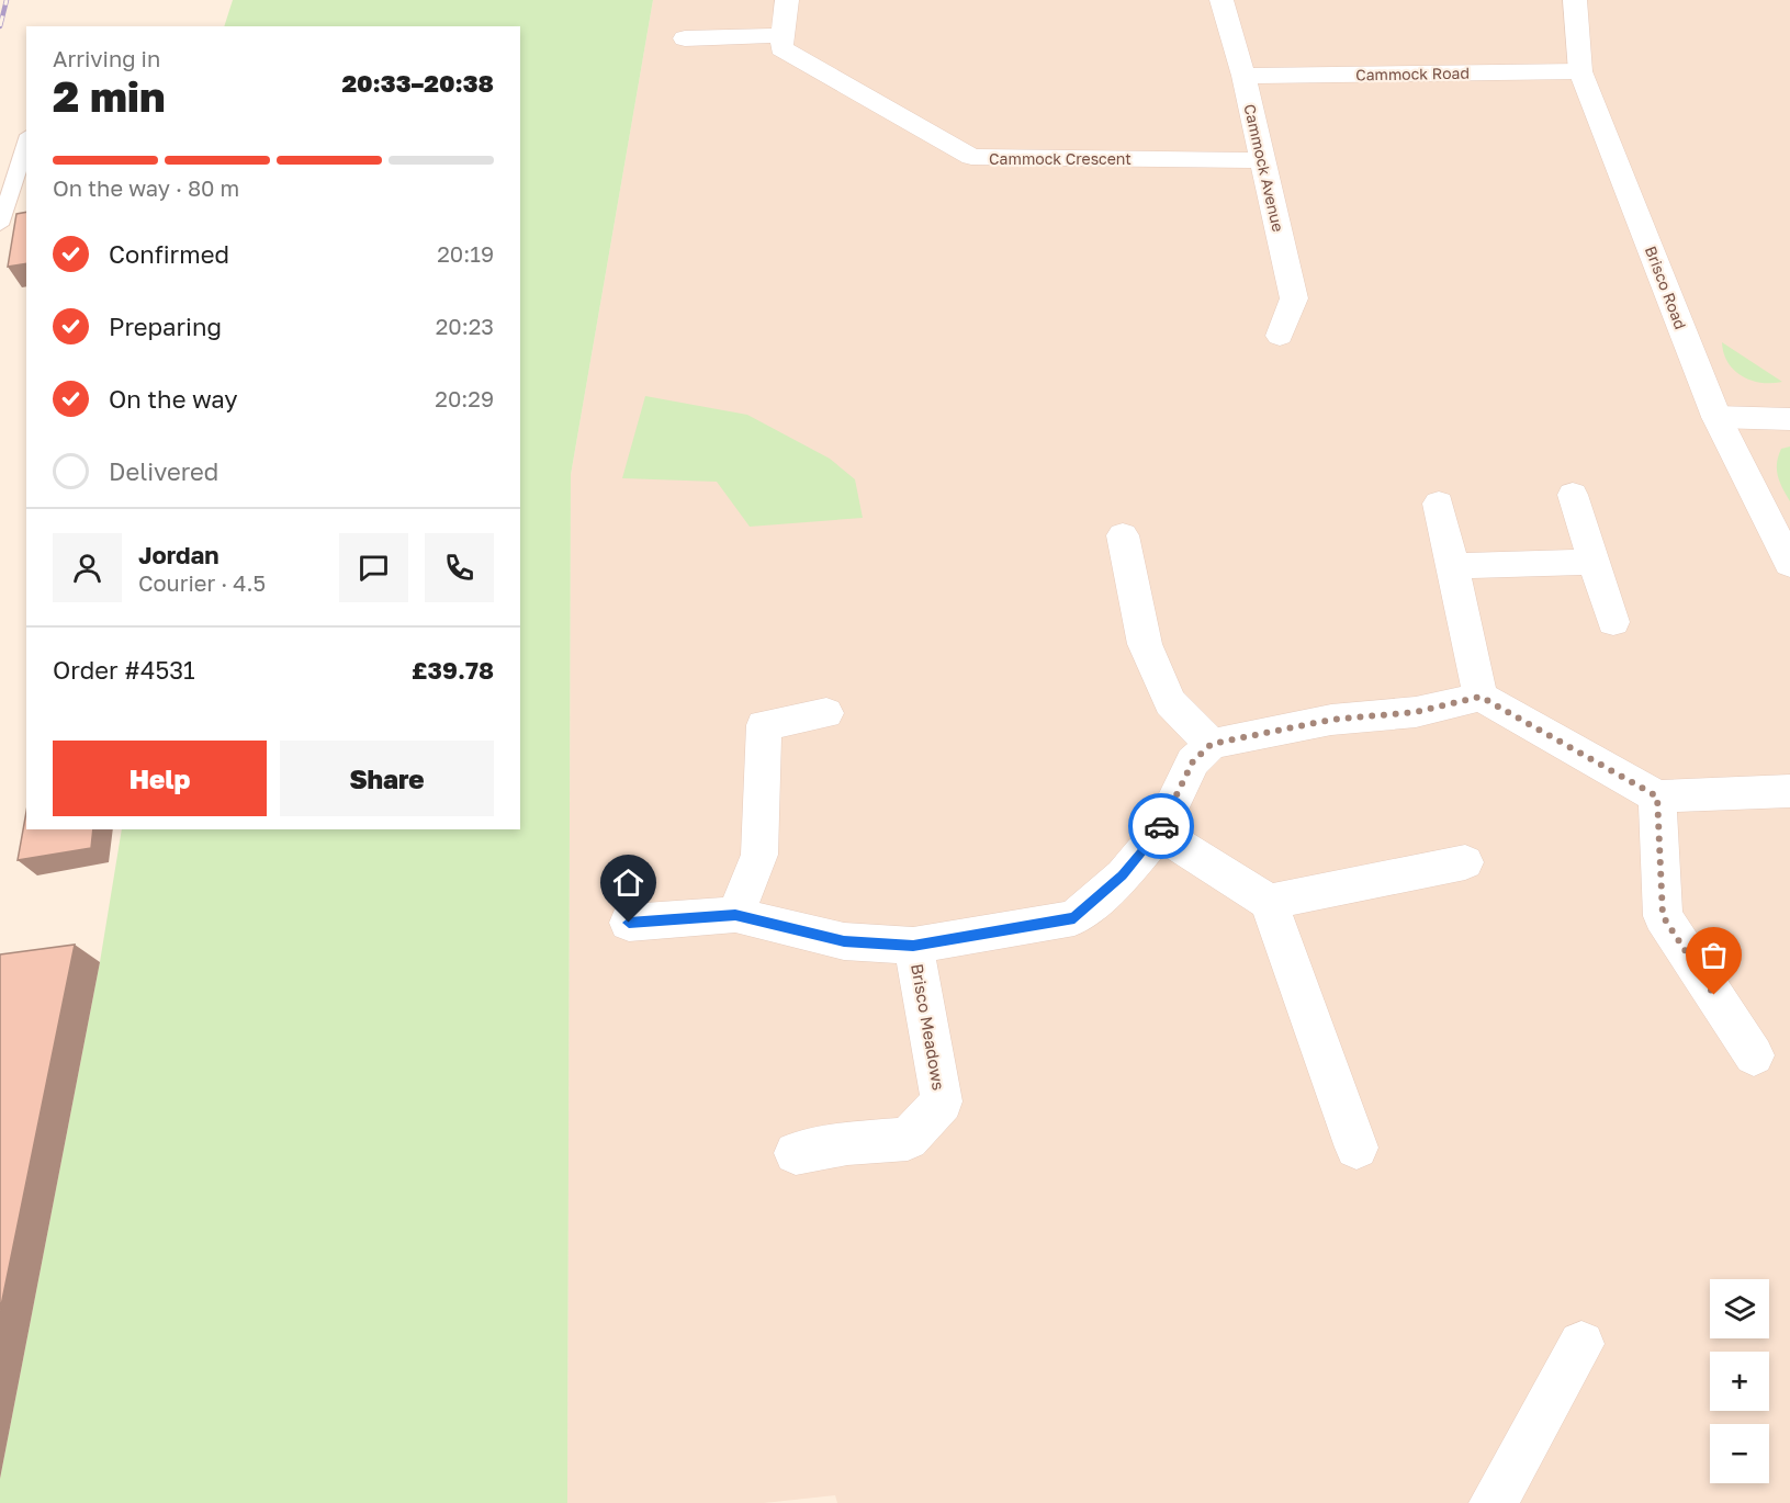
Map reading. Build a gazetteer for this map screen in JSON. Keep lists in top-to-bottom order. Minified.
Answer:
{"streets":{"street":["Cammock Road","Cammock Crescent","Cammock Avenue","Brisco Road","Brisco Meadows"]},"crossings":[["Cammock Road","Cammock Avenue"],["Cammock Road","Brisco Road"],["Cammock Crescent","Cammock Avenue"]],"page":{"heading":["2 min","Arriving in","20:33–20:38"],"panel":["Jordan","Courier · 4.5","Order #4531","£39.78"],"bar":"On the way · 80 m","list":[["Confirmed","20:19"],["Preparing","20:23"],["On the way","20:29"],"Delivered"],"buttons":["Help","Share"],"map_buttons":["+","−"]}}
